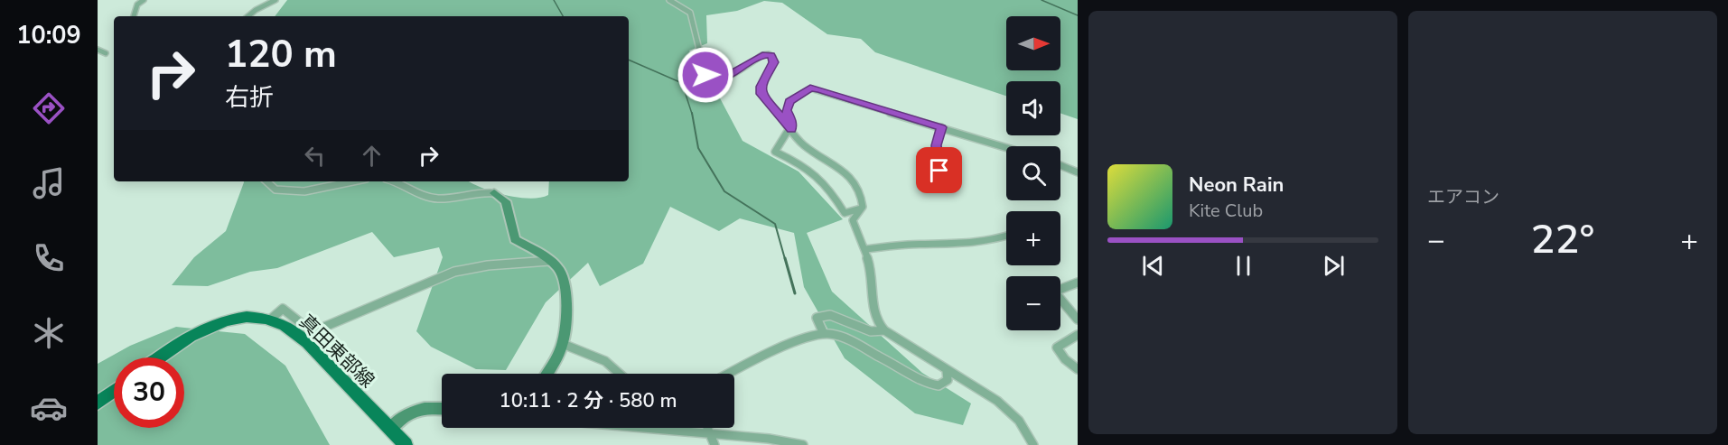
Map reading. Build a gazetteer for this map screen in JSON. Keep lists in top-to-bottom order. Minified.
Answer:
{"streets":{"main road":["真田東部線"]},"north":"right","page":{"tabs":"10:09","tile":"エアコン","map_buttons":["+","−"],"turn":["120 m","右折"],"song":["Neon Rain","Kite Club"],"heat":["−","22°","+"],"limit":"30","trip":"10:11 · 2 分 · 580 m"}}
